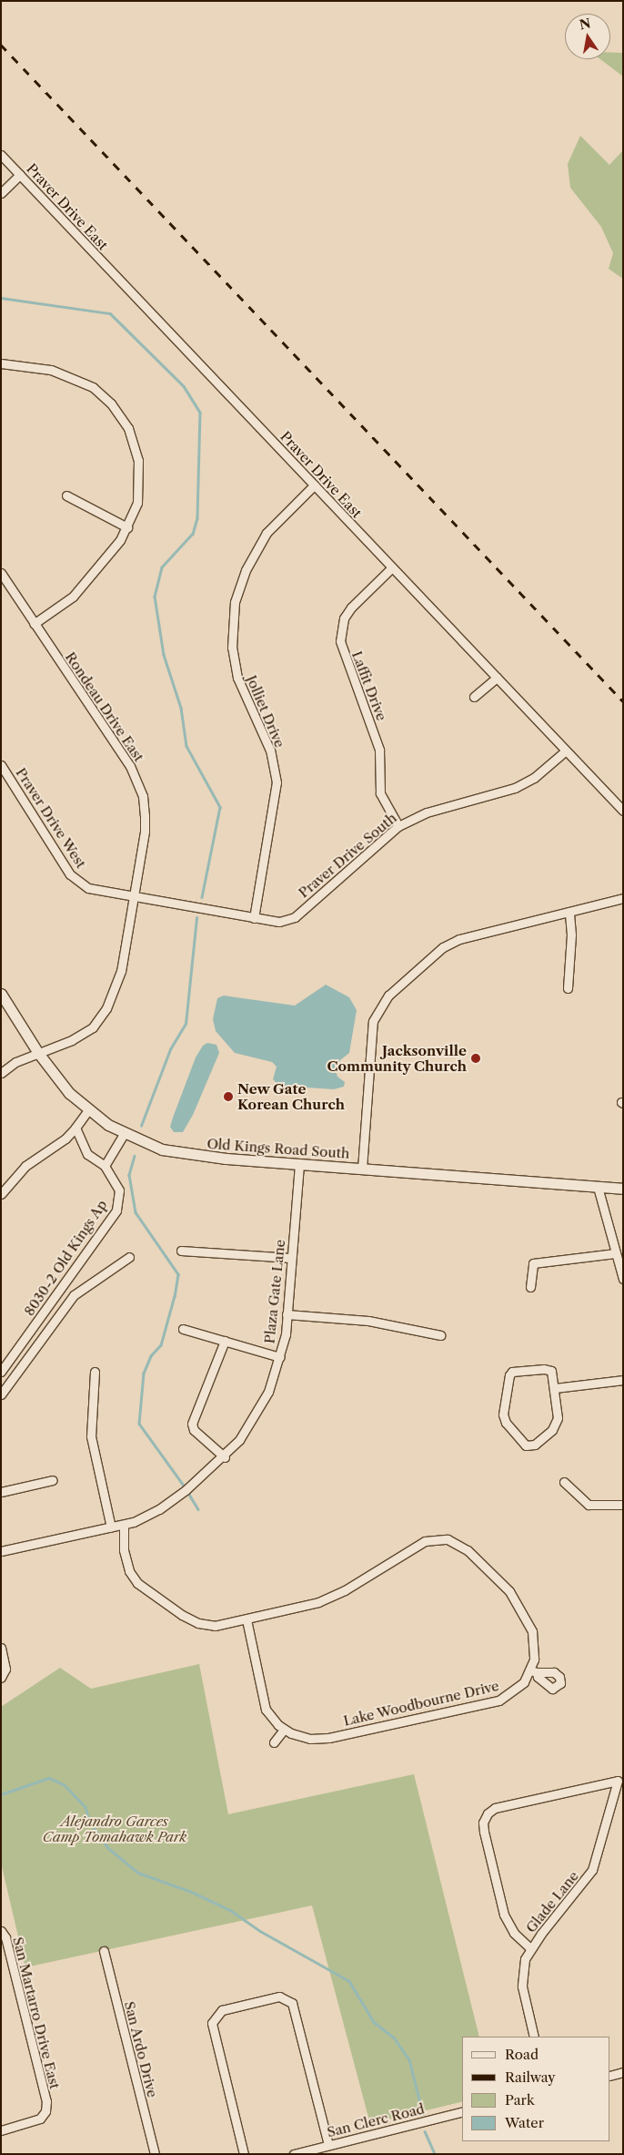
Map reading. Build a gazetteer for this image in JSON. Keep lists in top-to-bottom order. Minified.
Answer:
{"streets":{"street":["Praver Drive East","Laffit Drive","Rondeau Drive East","Jolliet Drive","Praver Drive West","Praver Drive South","Old Kings Road South","8030-2 Old Kings Ap","Plaza Gate Lane","Lake Woodbourne Drive","Glade Lane","San Martarro Drive East","San Ardo Drive","San Clerc Road"]},"crossings":[["Praver Drive East","Laffit Drive"],["Praver Drive East","Jolliet Drive"],["Praver Drive East","Praver Drive South"],["Laffit Drive","Praver Drive South"],["Rondeau Drive East","Praver Drive West"],["Rondeau Drive East","Praver Drive South"],["Rondeau Drive East","Old Kings Road South"],["Jolliet Drive","Praver Drive South"],["Praver Drive West","Praver Drive South"],["Old Kings Road South","Plaza Gate Lane"],["Plaza Gate Lane","Lake Woodbourne Drive"]],"parks":["Alejandro Garces Camp Tomahawk Park"],"places":["Jacksonville Community Church","New Gate Korean Church"],"legend":["Road","Railway","Park","Water"],"north":"top"}
